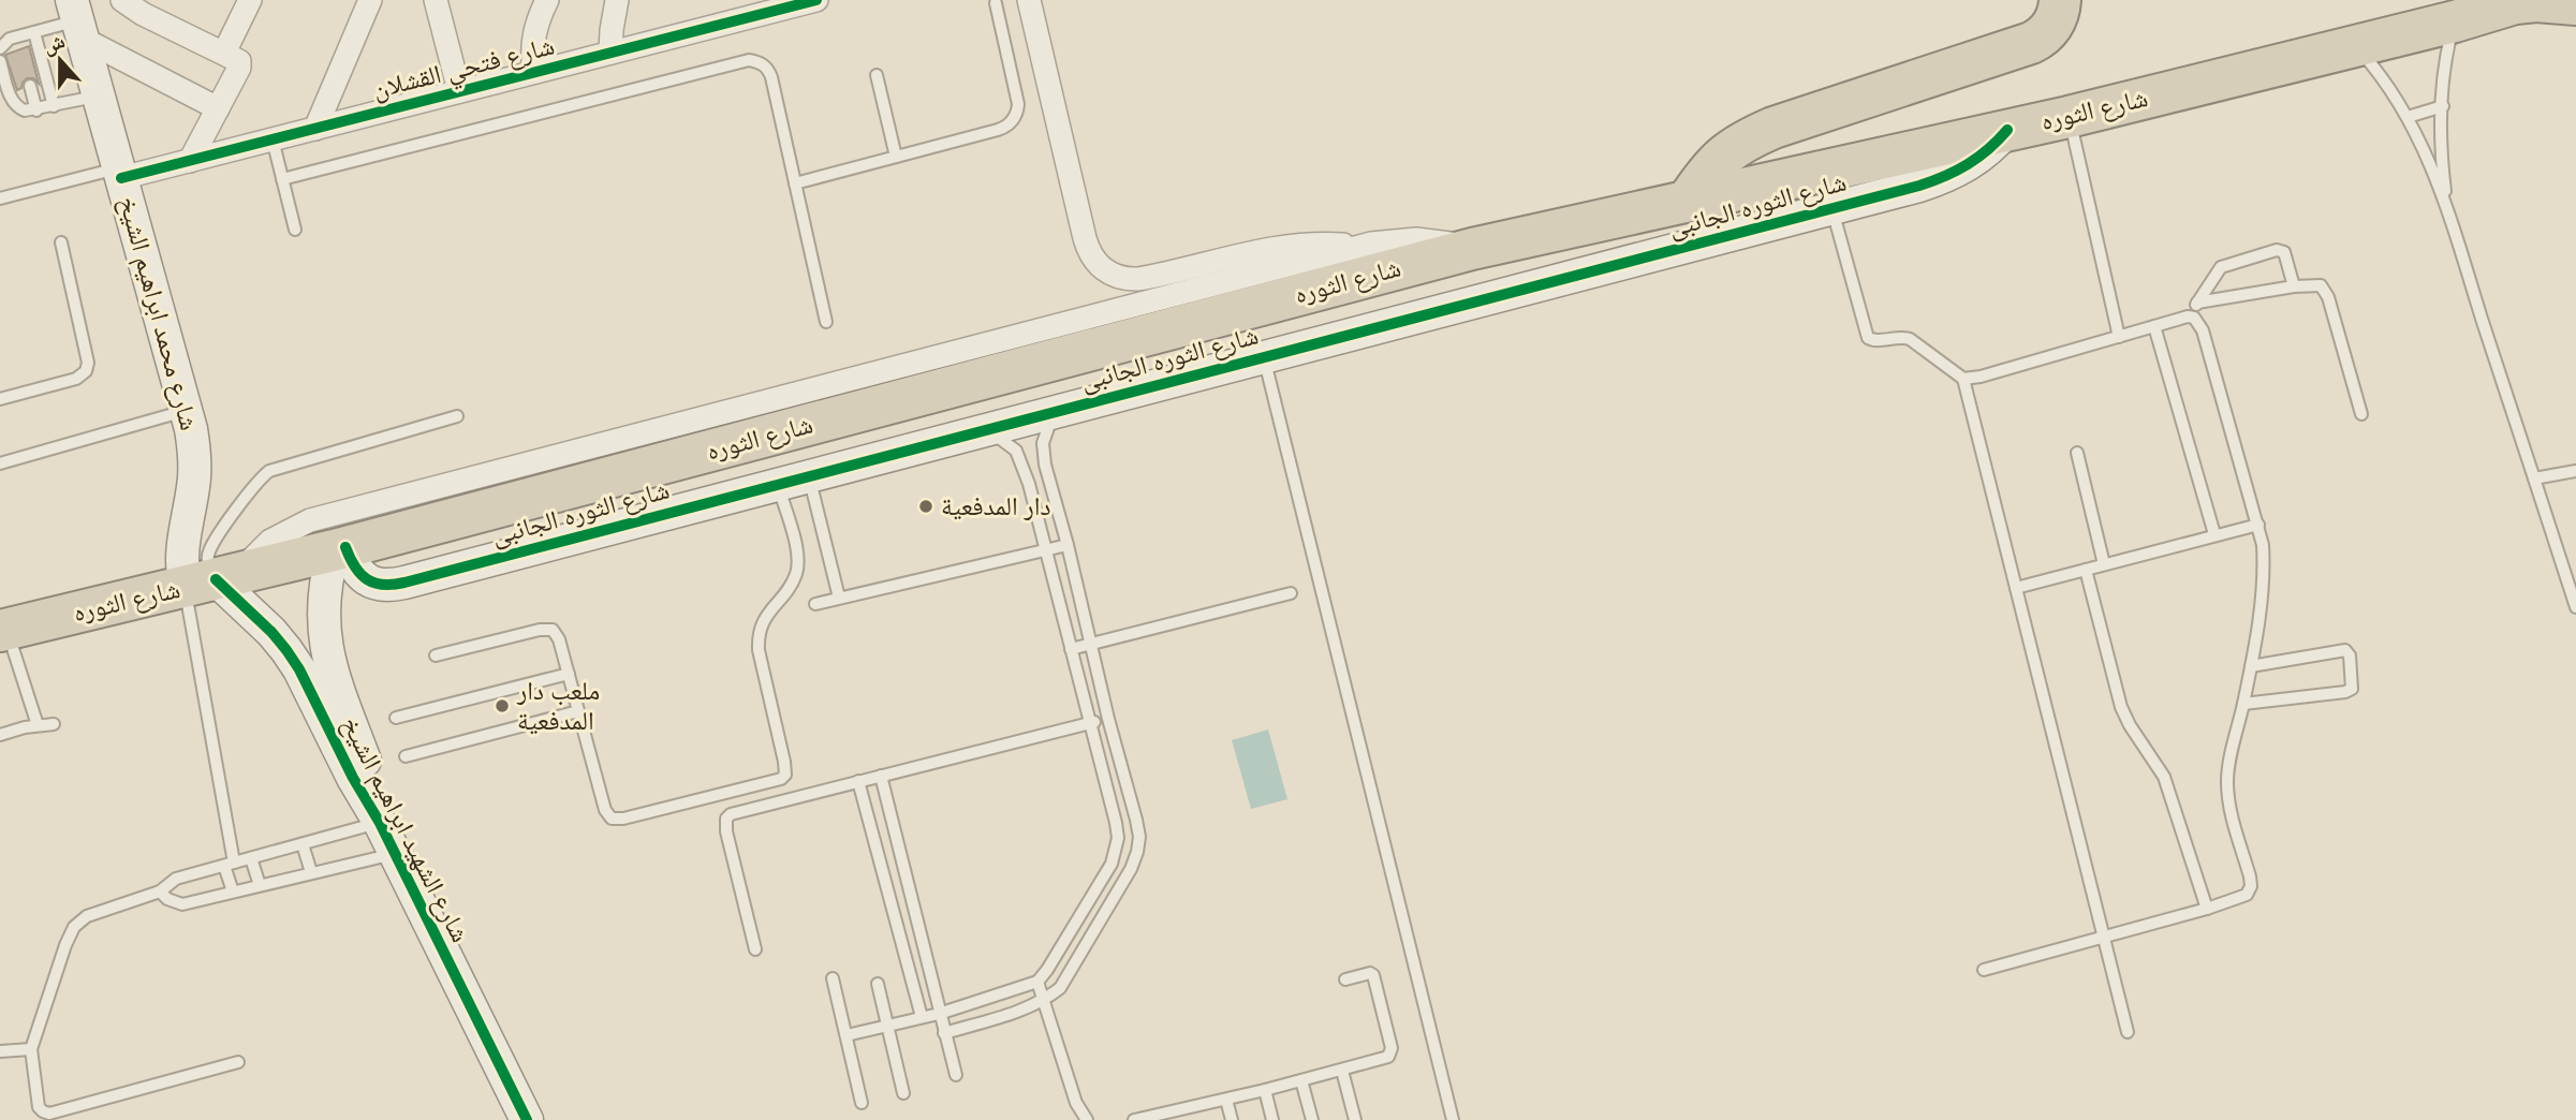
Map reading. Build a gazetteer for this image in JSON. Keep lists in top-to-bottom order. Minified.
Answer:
{"streets":{"highway":["شارع الثوره"],"street":["شارع فتحي القشلان","شارع الثوره الجانبى","شارع محمد ابراهيم الشيخ","شارع الشهيد ابراهيم الشيخ"]},"crossings":[["شارع فتحي القشلان","شارع محمد ابراهيم الشيخ"],["شارع الثوره","شارع الثوره الجانبى"],["شارع الثوره","شارع محمد ابراهيم الشيخ"],["شارع الثوره","شارع الشهيد ابراهيم الشيخ"],["شارع محمد ابراهيم الشيخ","شارع الشهيد ابراهيم الشيخ"]],"places":["دار المدفعية","ملعب دار المدفعية"],"north":"top"}
